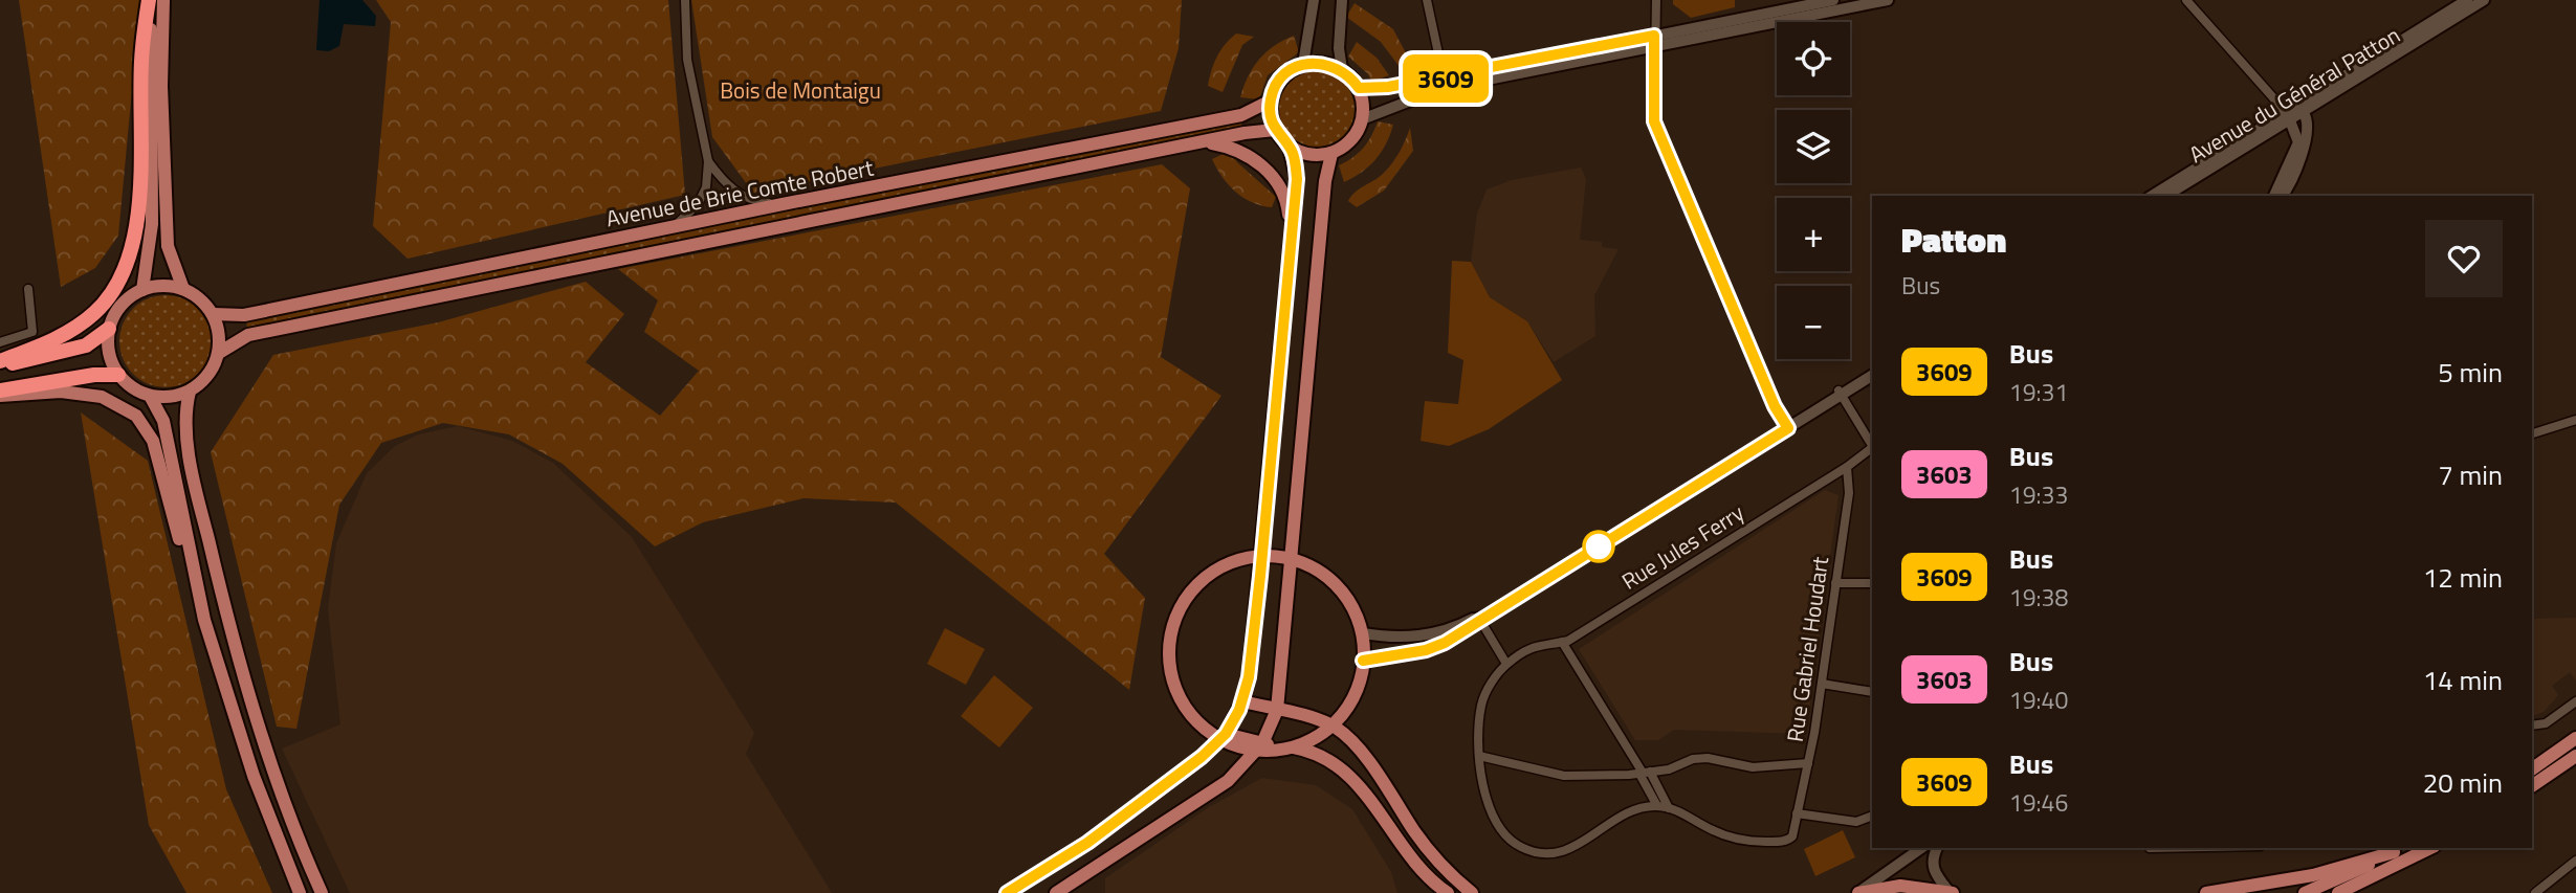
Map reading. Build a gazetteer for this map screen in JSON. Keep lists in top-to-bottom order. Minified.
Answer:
{"streets":{"main road":["Avenue du Général Patton","Avenue de Brie Comte Robert"],"street":["Rue Jules Ferry","Rue Gabriel Houdart"]},"crossings":[["Rue Jules Ferry","Rue Gabriel Houdart"]],"parks":["Bois de Montaigu"],"lines":["bus line 3609"],"page":{"on_map":"3609","map_buttons":["+","−"],"heading":["Patton","Bus"],"list":[{"mark":"3609","name":"Bus","note":"19:31","value":"5 min"},{"mark":"3603","name":"Bus","note":"19:33","value":"7 min"},{"mark":"3609","name":"Bus","note":"19:38","value":"12 min"},{"mark":"3603","name":"Bus","note":"19:40","value":"14 min"},{"mark":"3609","name":"Bus","note":"19:46","value":"20 min"}]}}
